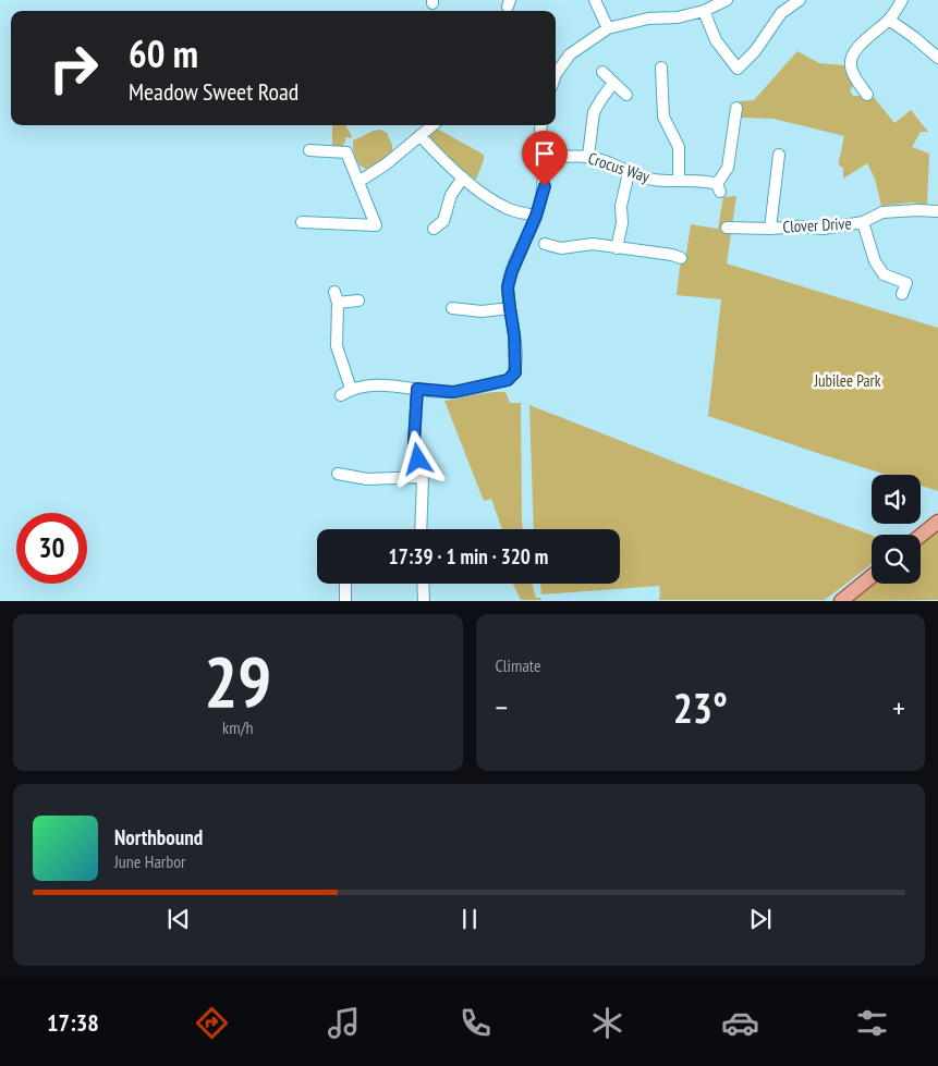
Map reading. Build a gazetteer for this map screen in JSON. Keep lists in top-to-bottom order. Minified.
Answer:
{"streets":{"street":["Crocus Way","Clover Drive"]},"parks":["Jubilee Park"],"page":{"turn":["60 m","Meadow Sweet Road"],"limit":"30","trip":"17:39 · 1 min · 320 m","tile":[["29","km/h"],"Climate"],"heat":["−","23°","+"],"song":["Northbound","June Harbor"],"tabs":"17:38"}}
